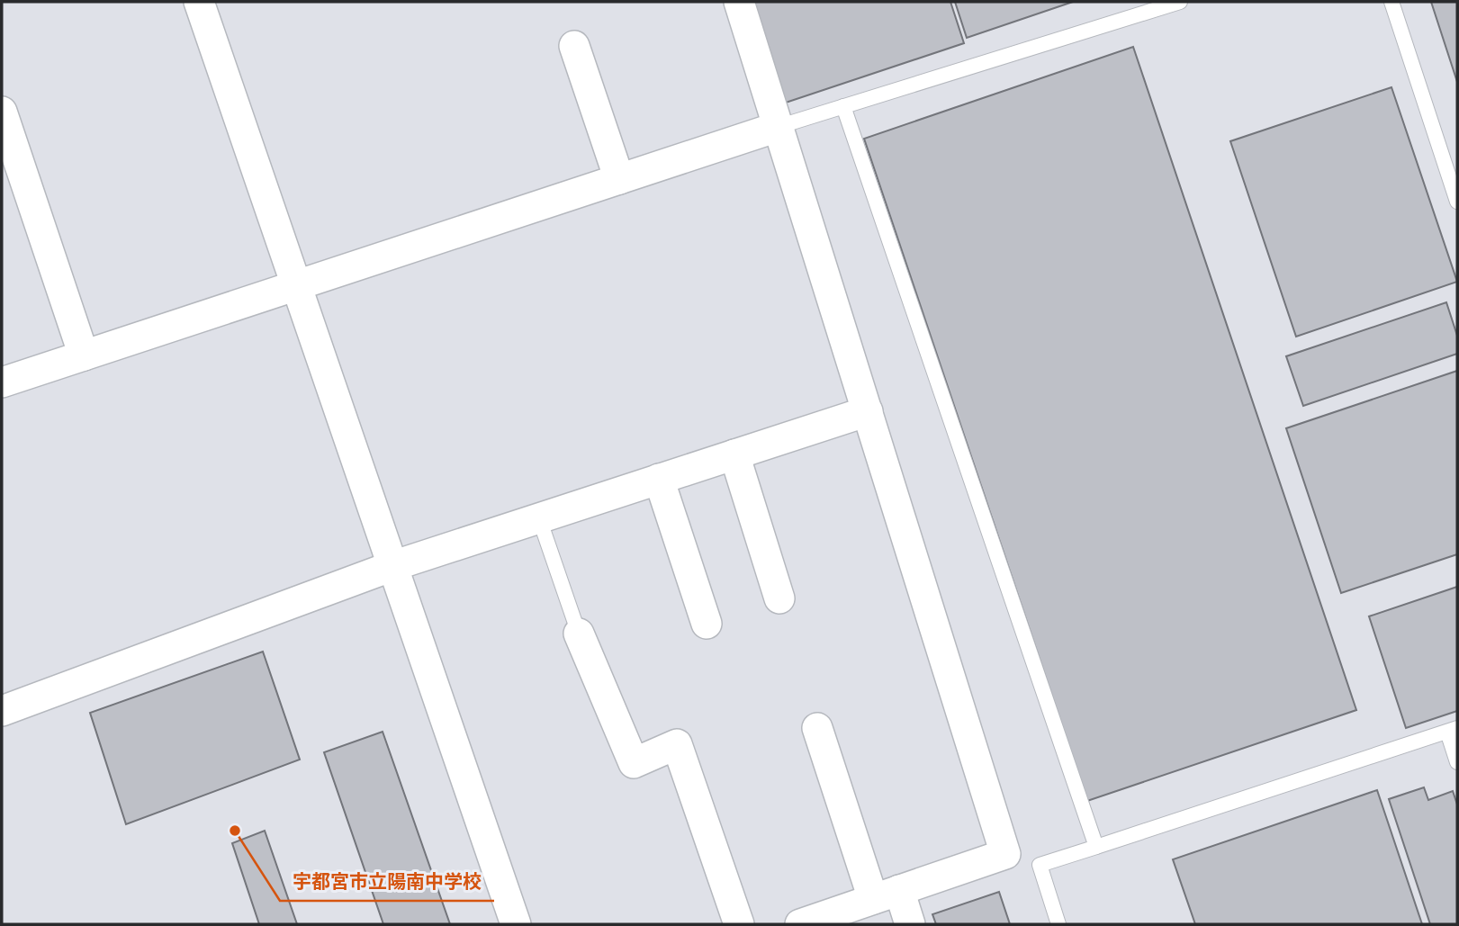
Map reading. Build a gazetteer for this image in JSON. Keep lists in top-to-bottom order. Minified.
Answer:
{"places":["宇都宮市立陽南中学校"]}
